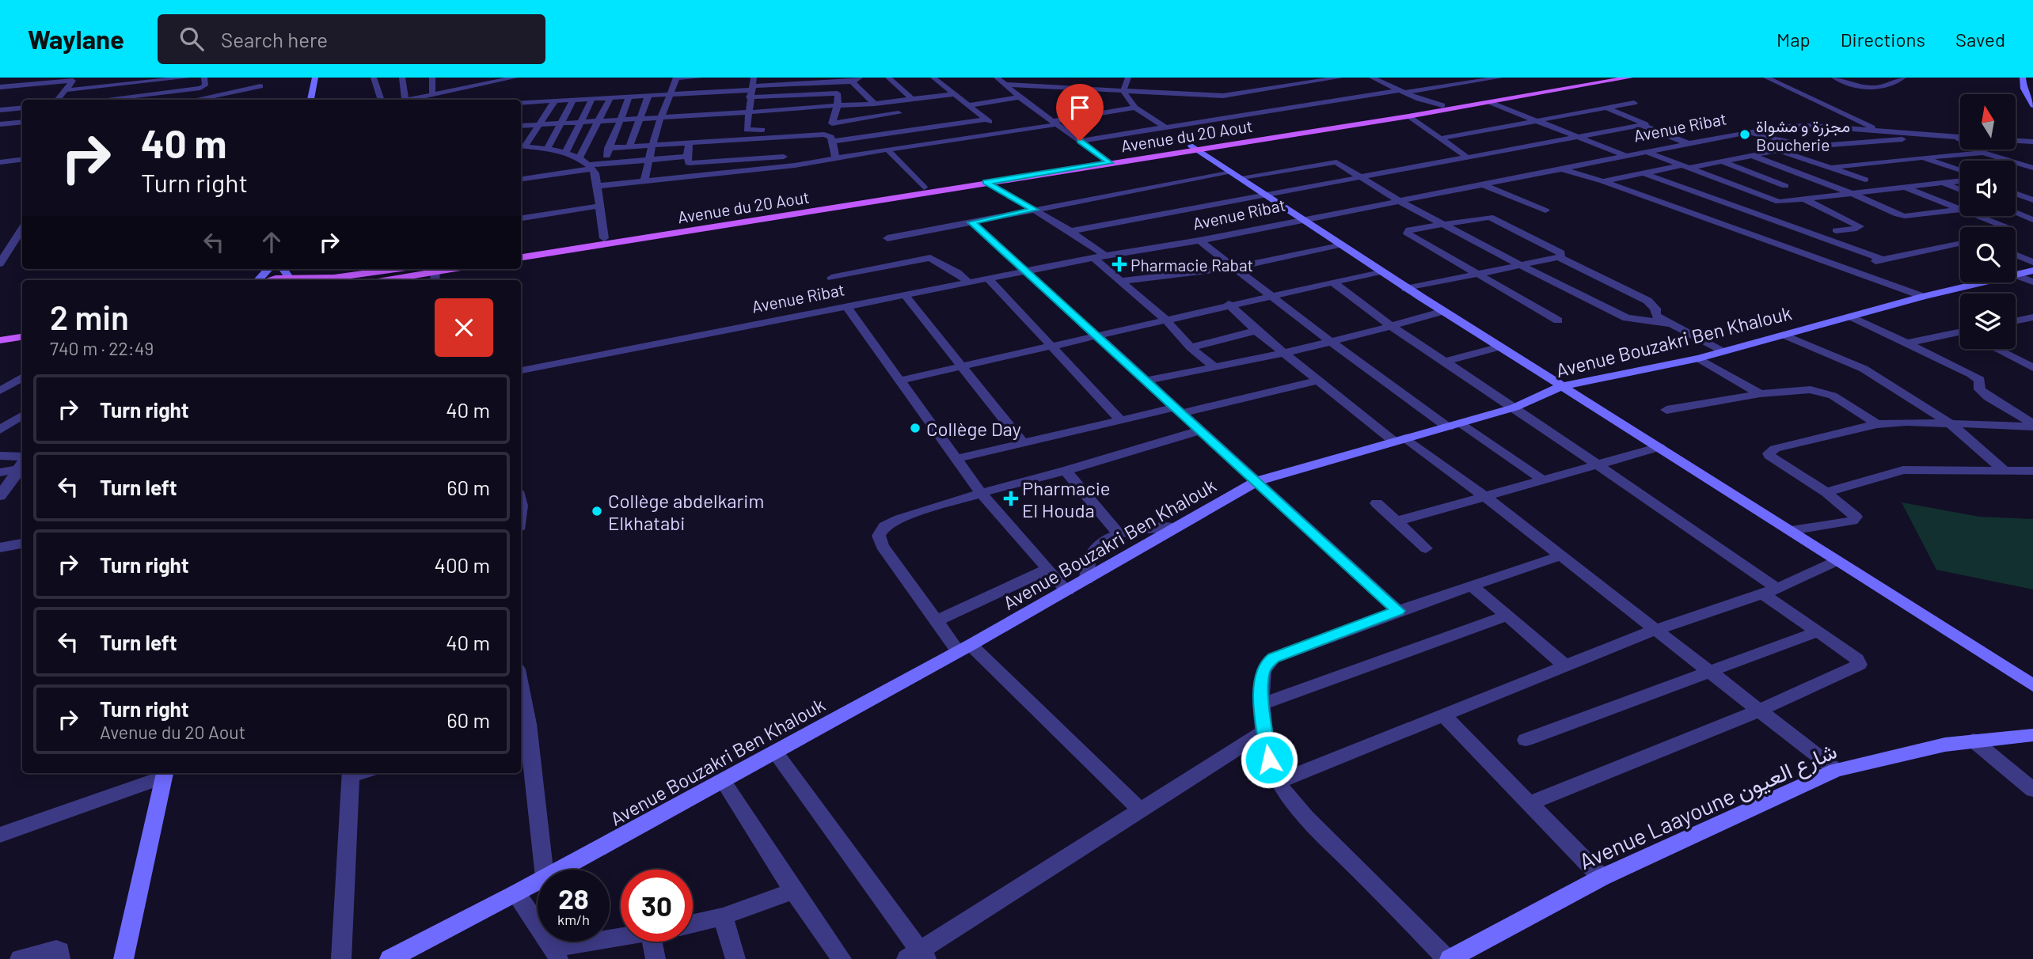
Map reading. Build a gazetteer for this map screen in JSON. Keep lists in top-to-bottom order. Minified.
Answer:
{"streets":{"main road":["Avenue du 20 Aout"],"street":["Avenue Ribat","Avenue Bouzakri Ben Khalouk","Avenue Laayoune شارع العيون"]},"places":{"other":["مجزرة و مشواة Boucherie","Collège Day","Collège abdelkarim Elkhatabi"],"health":["Pharmacie Rabat","Pharmacie El Houda"]},"north":"top","page":{"header":"Waylane","search":"Search here","nav":["Map","Directions","Saved"],"turn":["40 m","Turn right"],"heading":["2 min","740 m · 22:49"],"list":[{"name":"Turn right","value":"40 m"},{"name":"Turn left","value":"60 m"},{"name":"Turn right","value":"400 m"},{"name":"Turn left","value":"40 m"},{"name":"Turn right","note":"Avenue du 20 Aout","value":"60 m"}],"speed":"28 km/h","limit":"30"}}
